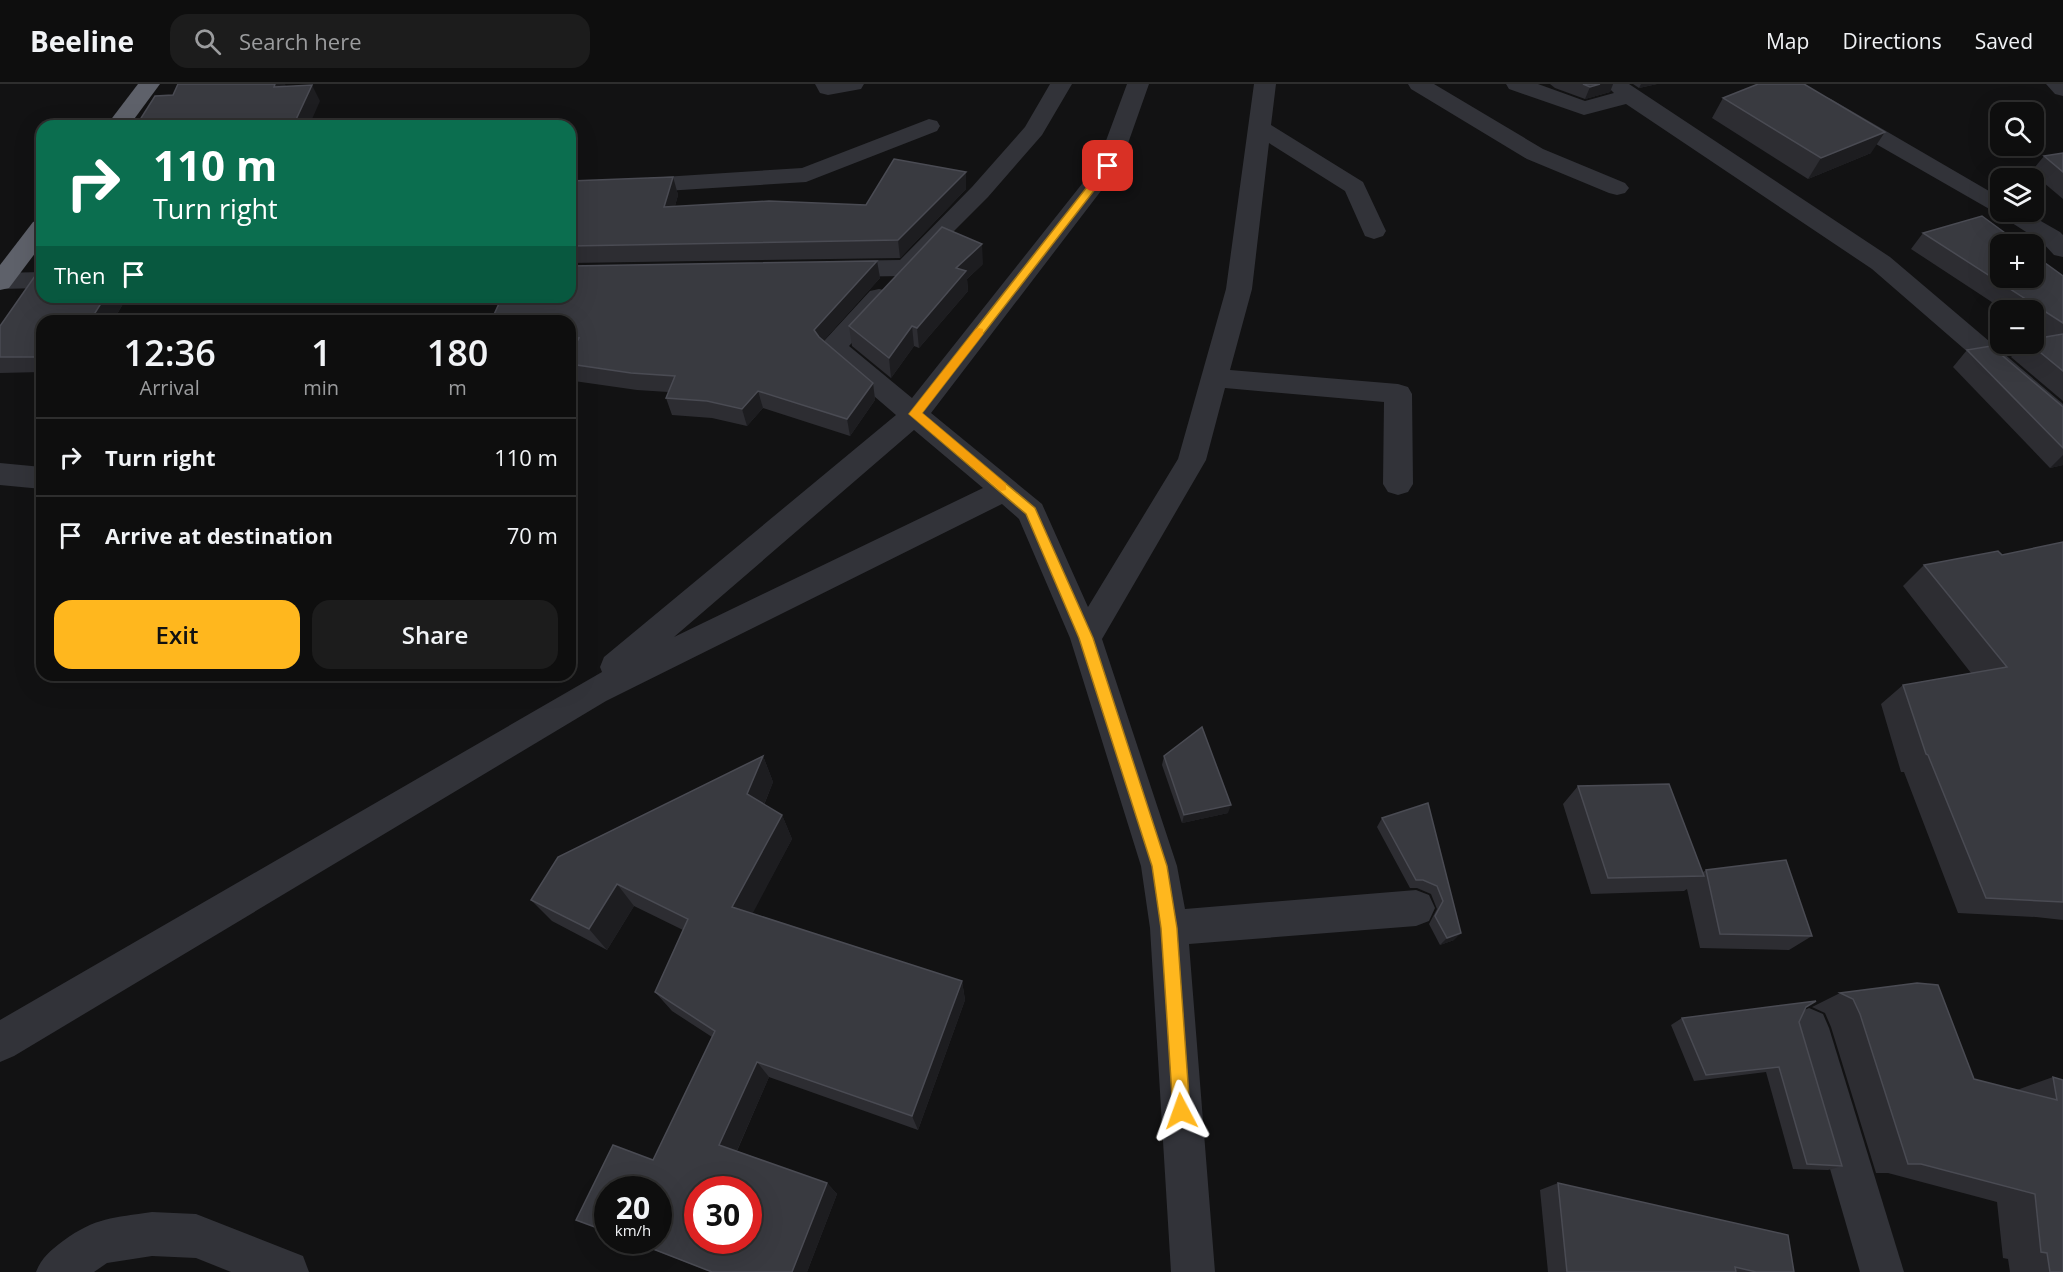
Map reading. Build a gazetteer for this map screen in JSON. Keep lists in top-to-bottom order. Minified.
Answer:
{"page":{"header":"Beeline","search":"Search here","nav":["Map","Directions","Saved"],"map_buttons":["+","−"],"turn":["110 m","Turn right"],"then":"Then","eta":["12:36","Arrival","1","min","180","m"],"list":[{"name":"Turn right","value":"110 m"},{"name":"Arrive at destination","value":"70 m"}],"buttons":["Exit","Share"],"speed":"20 km/h","limit":"30"}}
